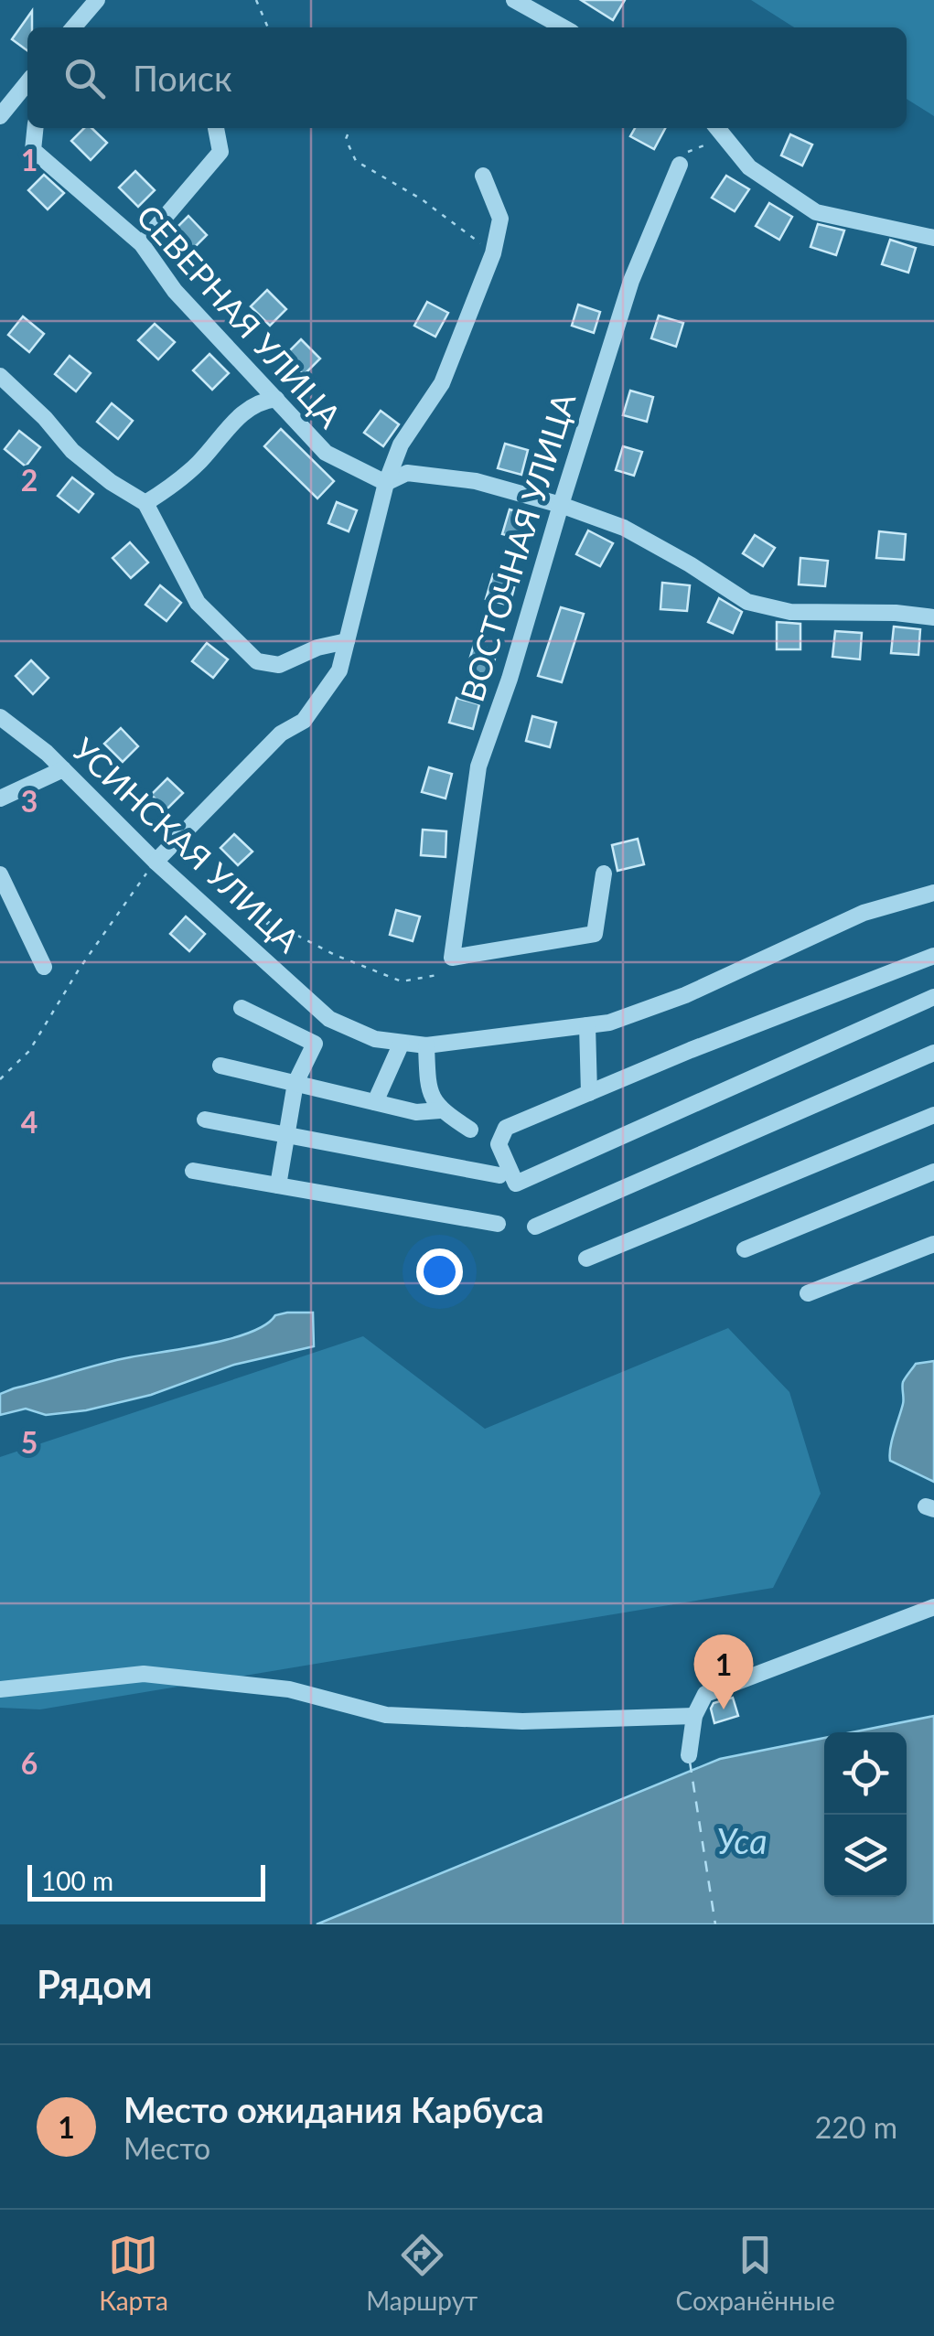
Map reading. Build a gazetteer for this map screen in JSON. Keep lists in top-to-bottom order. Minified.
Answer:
{"streets":{"street":["СЕВЕРНАЯ УЛИЦА","ВОСТОЧНАЯ УЛИЦА","УСИНСКАЯ УЛИЦА"]},"water":["Уса"],"scale_bar":"100 m","page":{"search":"Поиск","pins":"1","scale":"100 m","heading":"Рядом","list":[{"mark":"1","name":"Место ожидания Карбуса","note":"Место","value":"220 m"}],"nav":["Карта","Маршрут","Сохранённые"]},"grid":{"rows":["1","2","3","4","5","6"]}}
